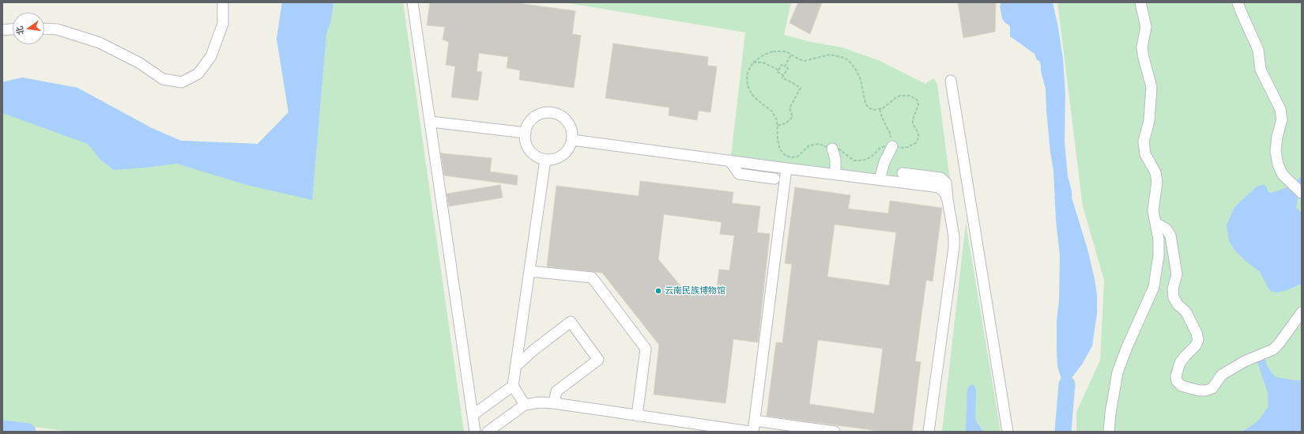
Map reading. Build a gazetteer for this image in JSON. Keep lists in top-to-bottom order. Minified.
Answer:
{"places":["云南民族博物馆"],"north":"left"}
